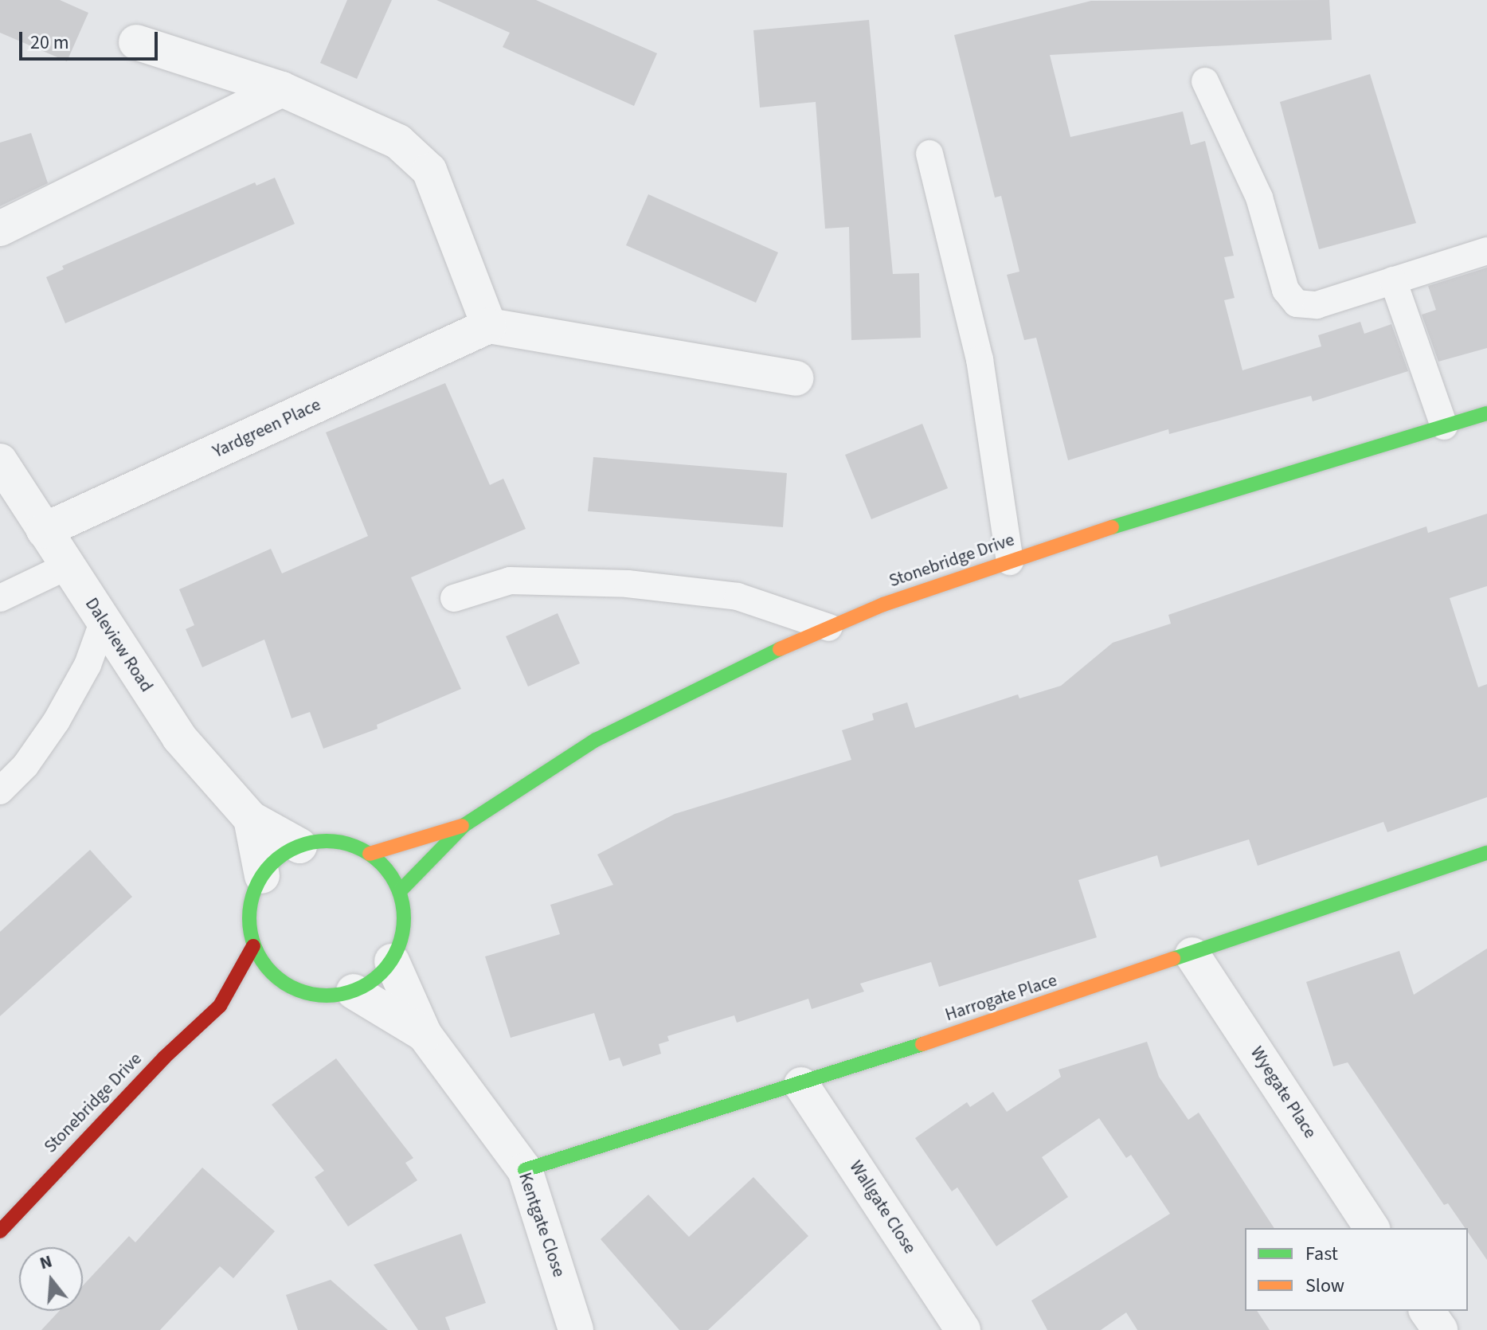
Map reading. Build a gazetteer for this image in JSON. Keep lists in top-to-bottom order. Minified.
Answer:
{"streets":{"street":["Yardgreen Place","Stonebridge Drive","Daleview Road","Harrogate Place","Wyegate Place","Wallgate Close","Kentgate Close"]},"crossings":[["Yardgreen Place","Daleview Road"],["Stonebridge Drive","Daleview Road"],["Stonebridge Drive","Kentgate Close"],["Daleview Road","Kentgate Close"],["Harrogate Place","Wyegate Place"],["Harrogate Place","Wallgate Close"],["Harrogate Place","Kentgate Close"]],"legend":["Fast","Slow"],"scale_bar":"20 m","north":"top"}
